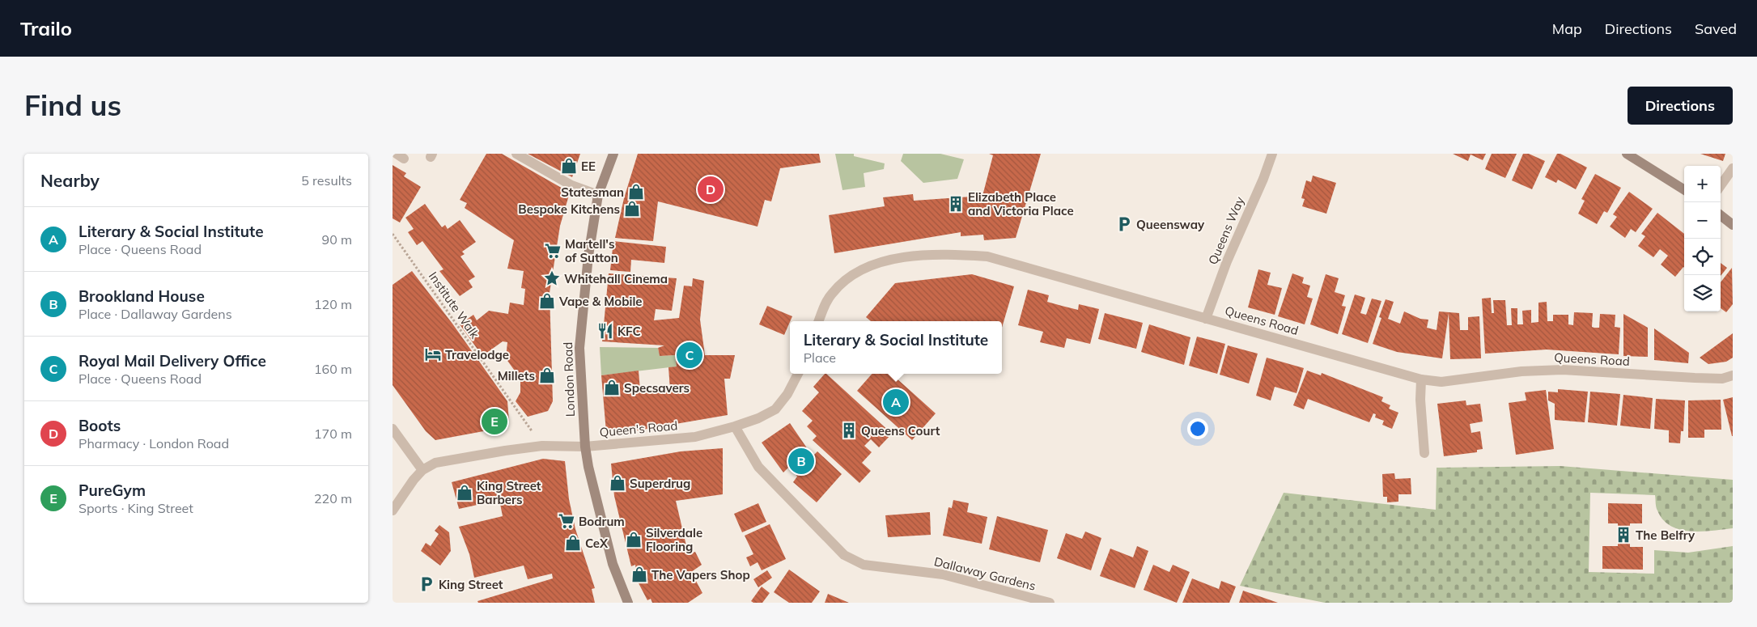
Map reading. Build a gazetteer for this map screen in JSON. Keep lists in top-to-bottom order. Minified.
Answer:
{"streets":{"street":["Queens Way","Queens Road","London Road","Queen's Road","Dallaway Gardens"],"path":["Institute Walk"]},"crossings":[["Queens Way","Queens Road"],["London Road","Queen's Road"],["Queen's Road","Dallaway Gardens"]],"places":{"shop":["EE","Statesman","Bespoke Kitchens","Vape & Mobile","Millets","Specsavers","Superdrug","King Street Barbers","Silverdale Flooring","CeX","The Vapers Shop"],"building":["Elizabeth Place and Victoria Place","Queens Court","The Belfry"],"parking":["Queensway","King Street"],"supermarket":["Martell's of Sutton","Bodrum"],"place":["Whitehall Cinema"],"restaurant":["KFC"],"hotel":["Travelodge"]},"page":{"header":"Trailo","nav":["Map","Directions","Saved"],"buttons":"Directions","title":"Find us","heading":["Nearby","5 results"],"map_buttons":["+","−"],"pins":["D","C","A","E","B"],"list":[{"mark":"A","name":"Literary & Social Institute","note":"Place · Queens Road","value":"90 m"},{"mark":"B","name":"Brookland House","note":"Place · Dallaway Gardens","value":"120 m"},{"mark":"C","name":"Royal Mail Delivery Office","note":"Place · Queens Road","value":"160 m"},{"mark":"D","name":"Boots","note":"Pharmacy · London Road","value":"170 m"},{"mark":"E","name":"PureGym","note":"Sports · King Street","value":"220 m"}],"popup":["Literary & Social Institute","Place"]}}
